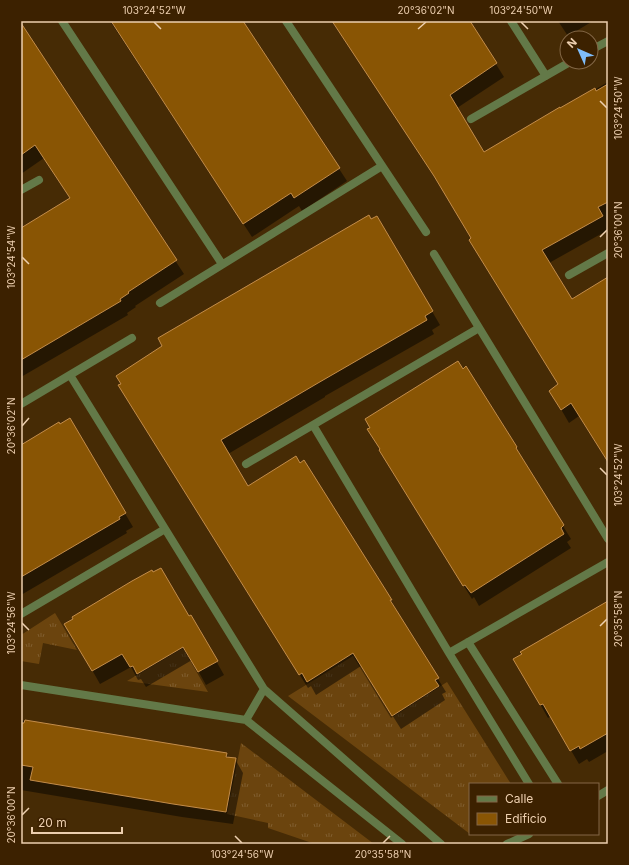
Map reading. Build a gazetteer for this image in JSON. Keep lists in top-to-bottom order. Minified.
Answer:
{"legend":["Calle","Edificio"],"scale_bar":"20 m","north":"top left","coordinates":["103°24'52\"W","20°36'02\"N","103°24'50\"W","20°36'00\"N","103°24'54\"W","20°35'58\"N","103°24'56\"W"]}
